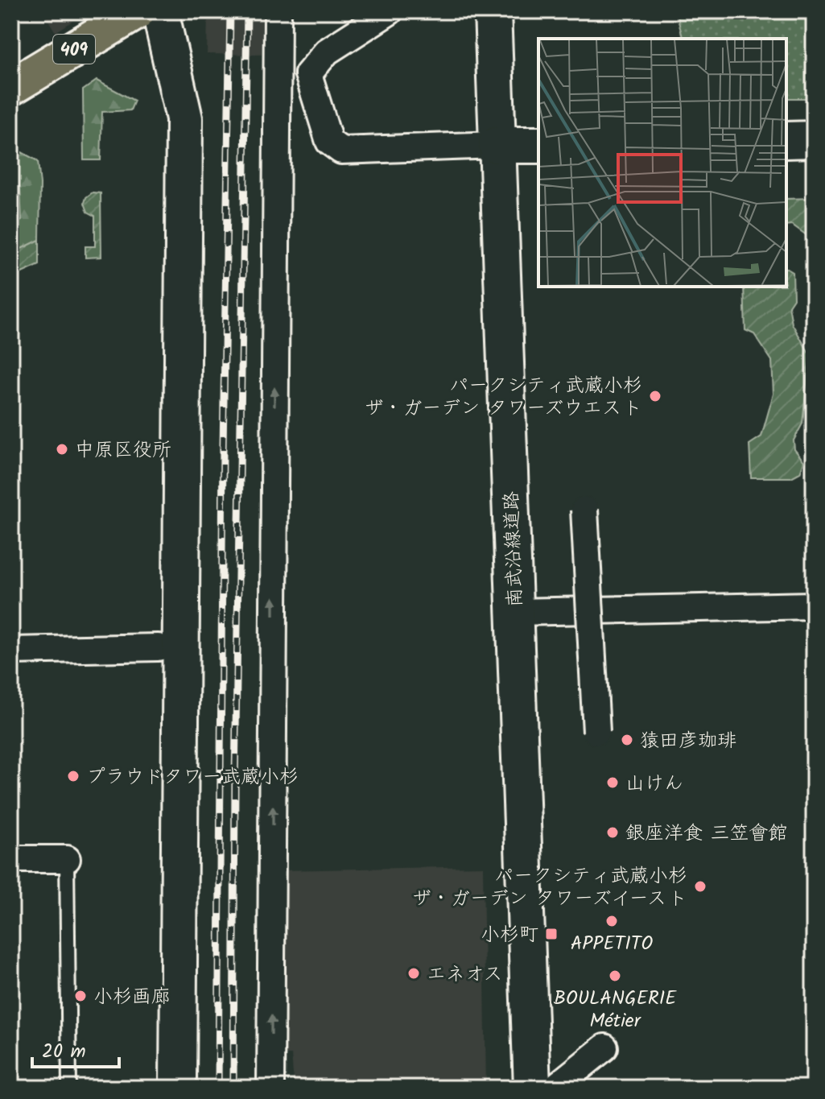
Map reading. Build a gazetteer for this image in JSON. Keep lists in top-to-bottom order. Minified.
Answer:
{"streets":{"highway":["409"],"street":["南武沿線道路"]},"places":{"other":["パークシティ武蔵小杉 ザ・ガーデン タワーズウエスト","中原区役所","猿田彦珈琲","プラウドタワー武蔵小杉","山けん","銀座洋食 三笠會館","パークシティ武蔵小杉 ザ・ガーデン タワーズイースト","APPETITO","エネオス","BOULANGERIE Métier","小杉画廊"],"transit":["小杉町"]},"scale_bar":"20 m"}
